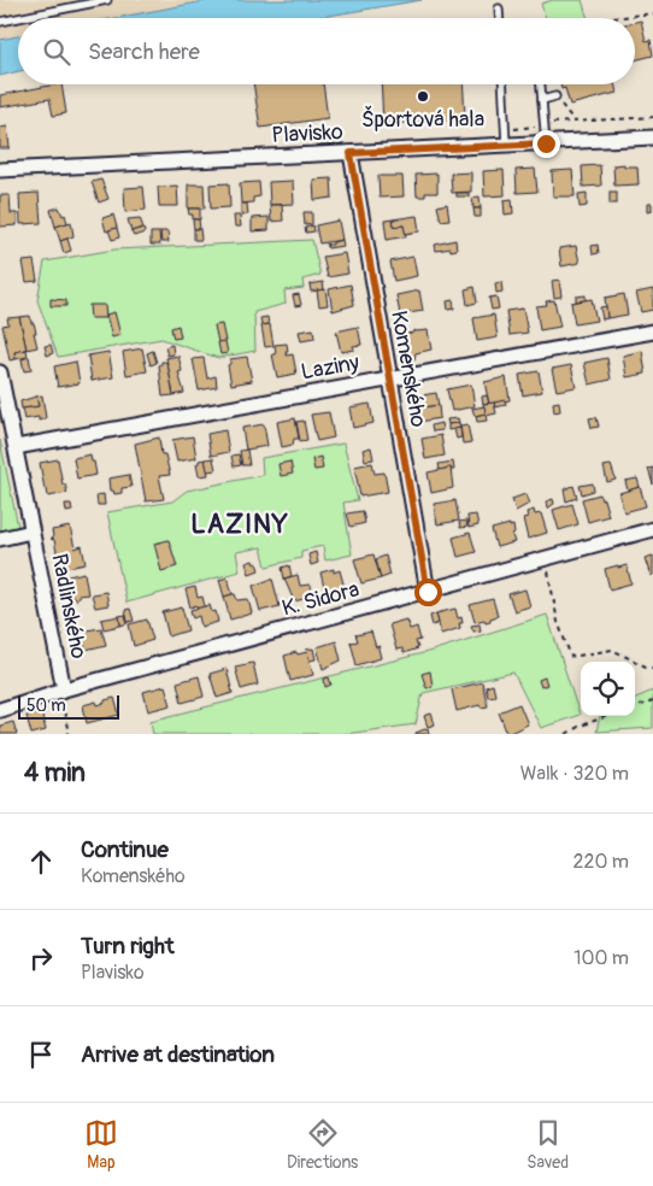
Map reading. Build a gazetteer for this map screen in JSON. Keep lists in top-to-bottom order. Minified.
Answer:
{"streets":{"street":["Plavisko","Laziny","Komenského","K. Sidora","Radlinského"]},"crossings":[["Plavisko","Komenského"],["Laziny","Komenského"],["Laziny","Radlinského"],["Komenského","K. Sidora"],["K. Sidora","Radlinského"]],"districts":["LAZINY"],"places":["Športová hala"],"scale_bar":"50 m","page":{"search":"Search here","scale":"50 m","heading":["4 min","Walk · 320 m"],"list":[["Continue","Komenského","220 m"],["Turn right","Plavisko","100 m"],"Arrive at destination"],"nav":["Map","Directions","Saved"]}}
